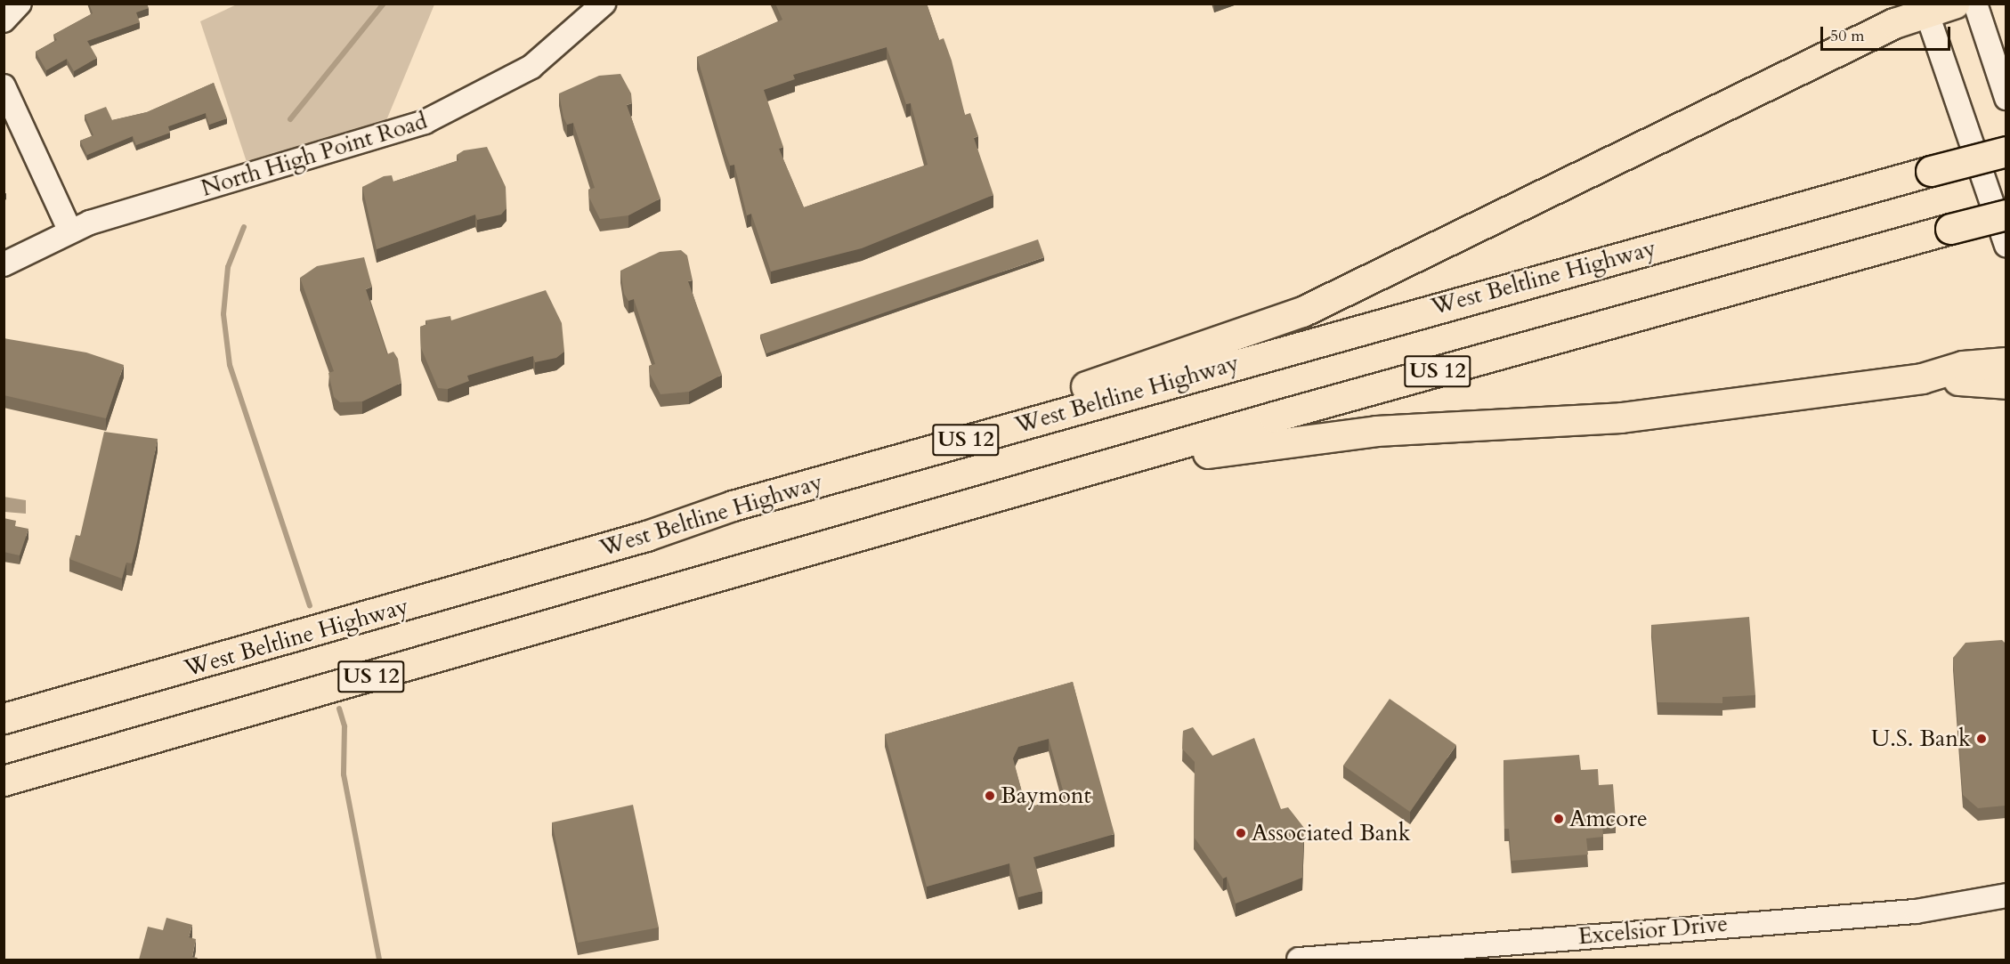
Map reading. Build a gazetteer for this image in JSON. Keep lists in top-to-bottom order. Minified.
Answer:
{"streets":{"highway":["West Beltline Highway","US 12"],"street":["North High Point Road","Excelsior Drive"]},"places":["U.S. Bank","Baymont","Amcore","Associated Bank"],"scale_bar":"50 m"}
